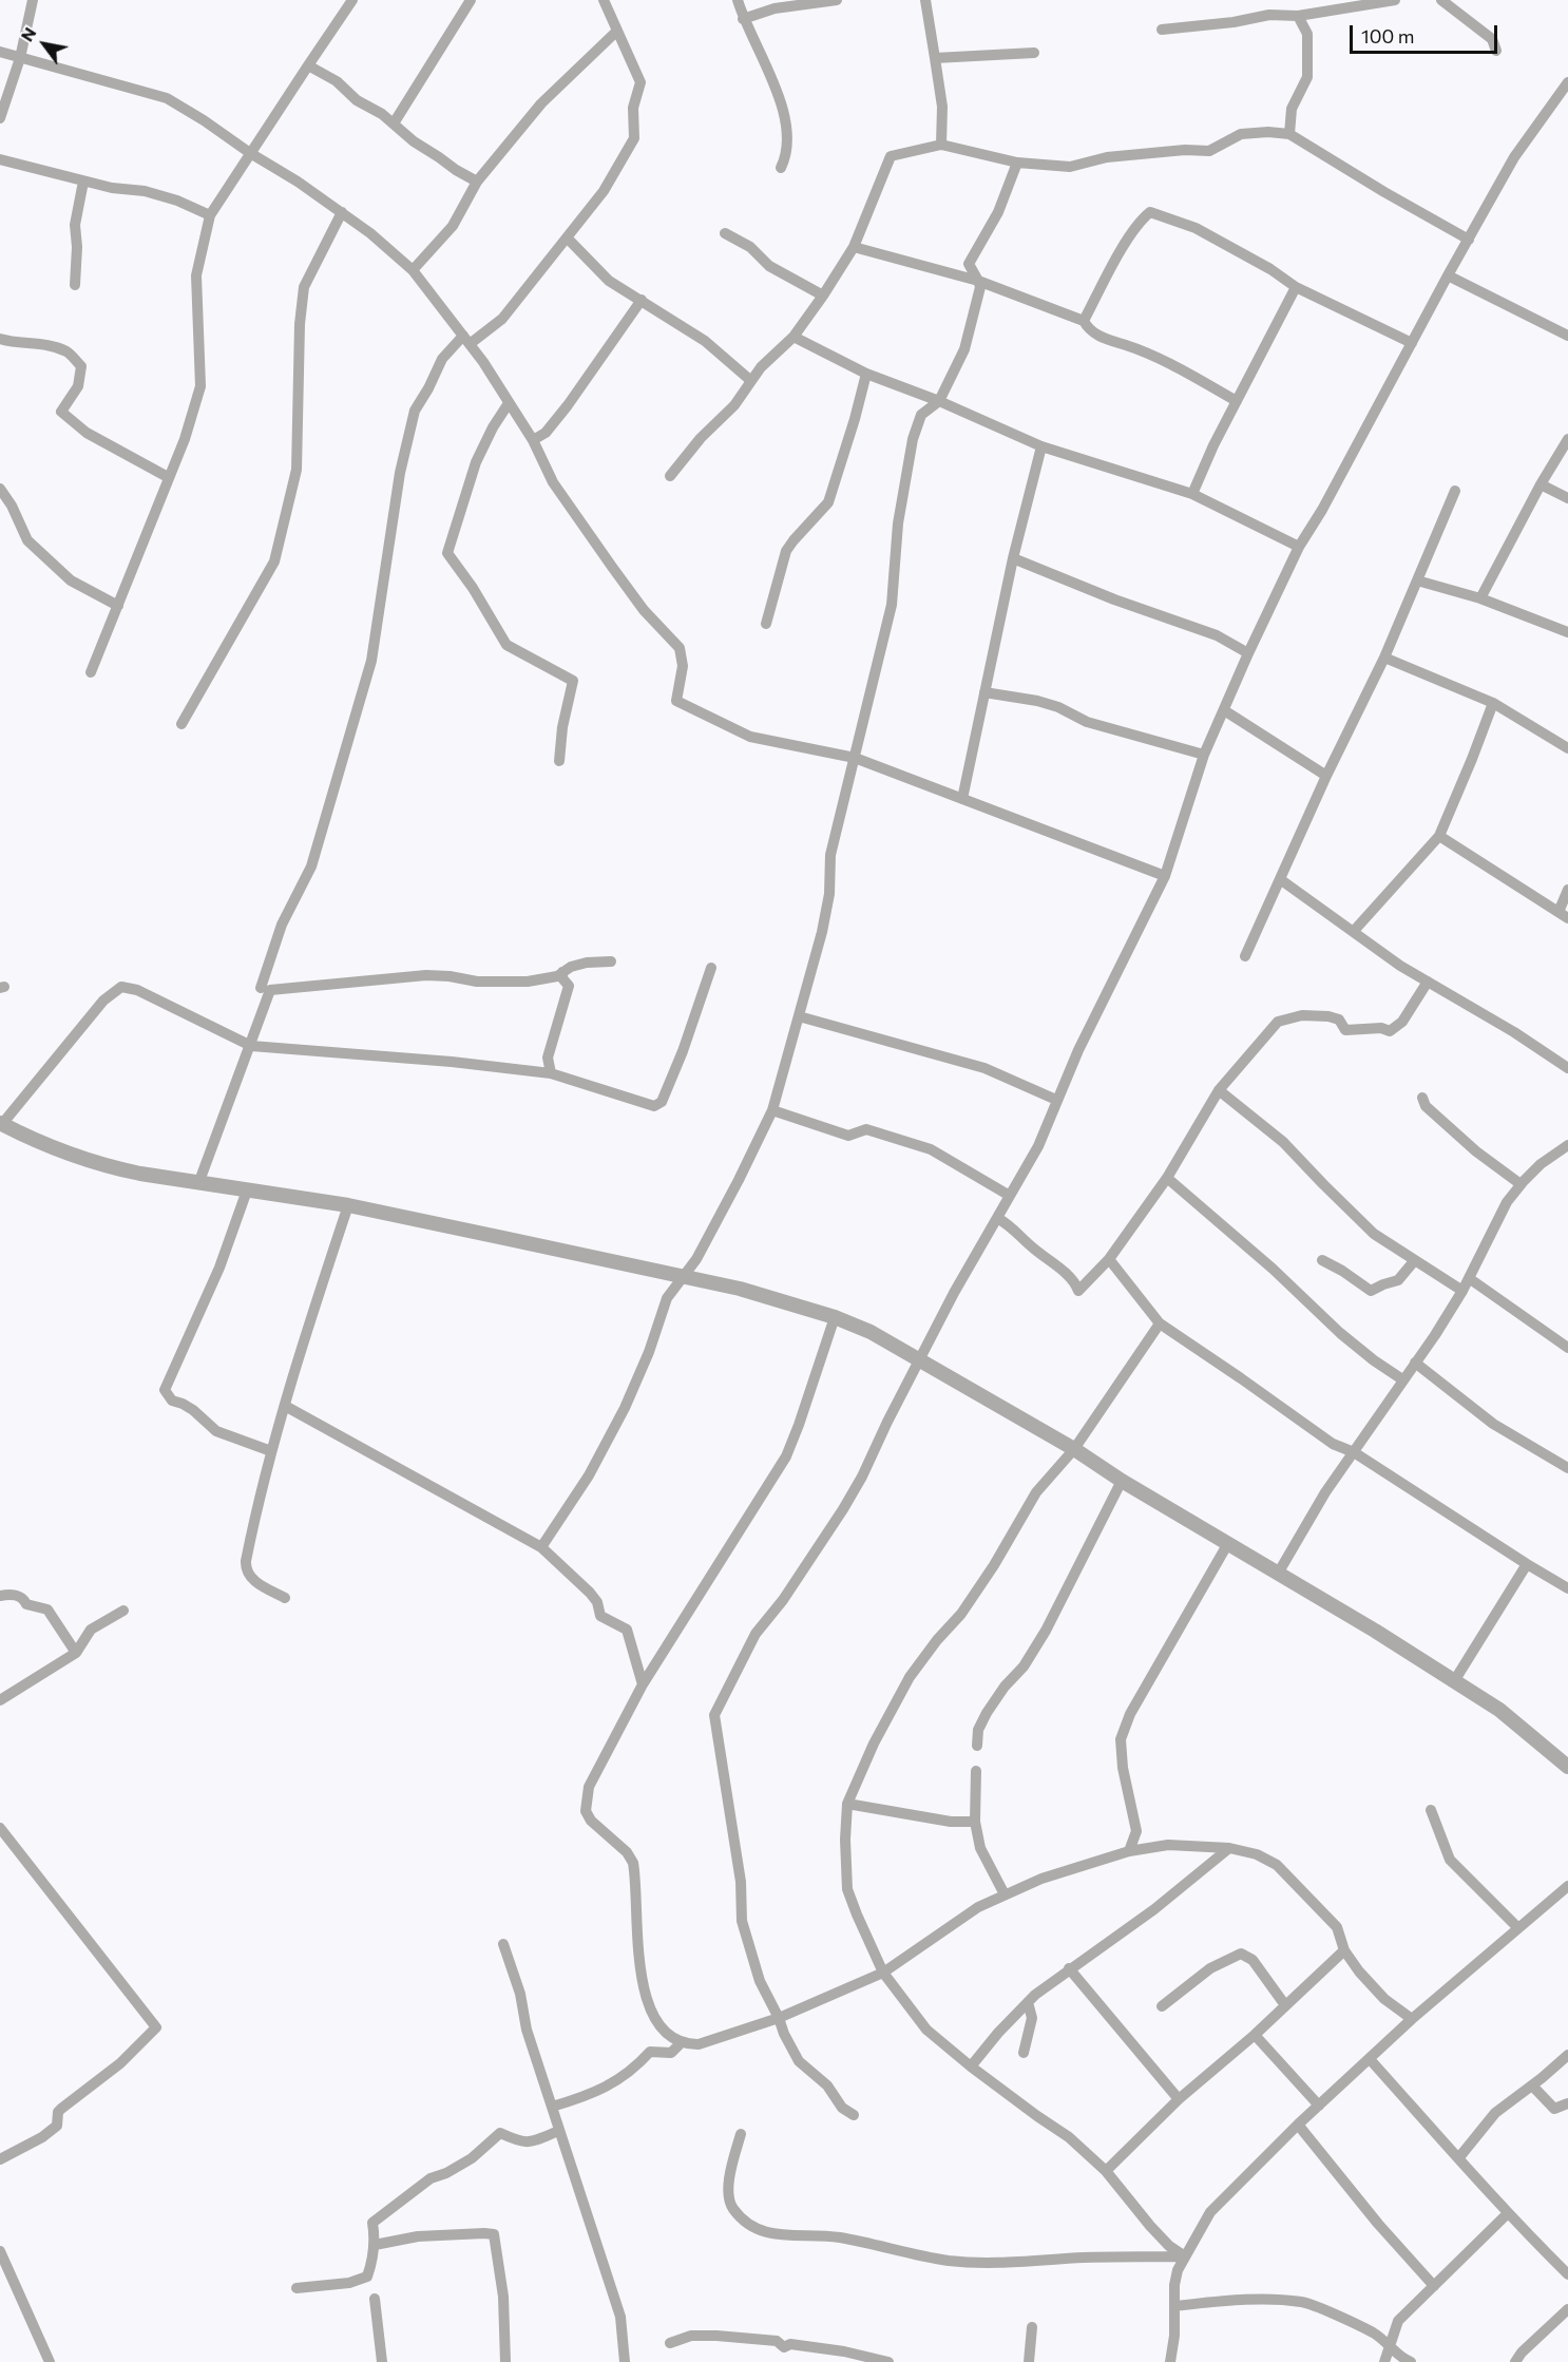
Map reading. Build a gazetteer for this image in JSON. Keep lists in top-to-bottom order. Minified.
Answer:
{"scale_bar":"100 m","north":"top left"}
